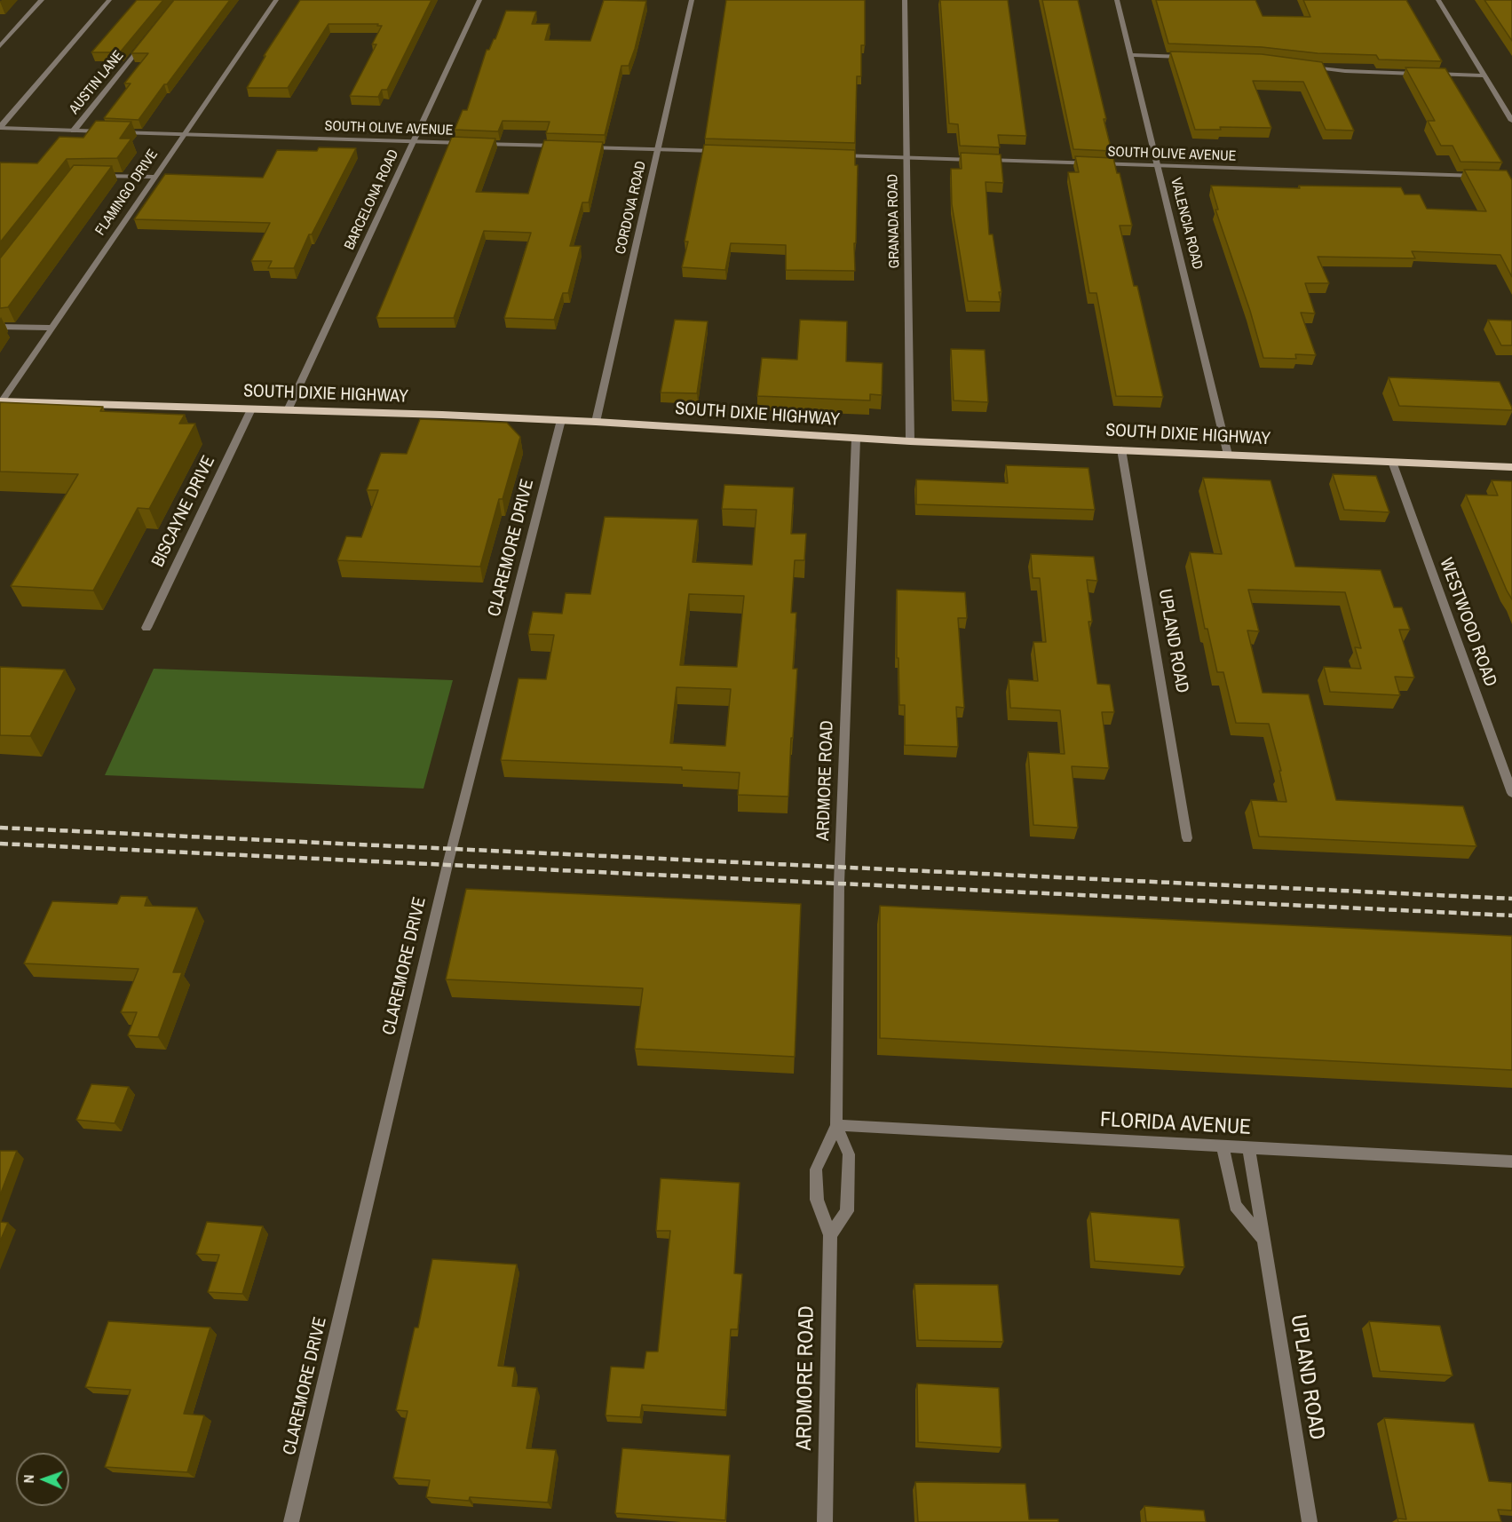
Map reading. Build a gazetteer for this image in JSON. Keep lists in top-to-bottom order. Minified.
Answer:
{"streets":{"main road":["SOUTH DIXIE HIGHWAY"],"street":["AUSTIN LANE","SOUTH OLIVE AVENUE","FLAMINGO DRIVE","BARCELONA ROAD","CORDOVA ROAD","GRANADA ROAD","VALENCIA ROAD","BISCAYNE DRIVE","CLAREMORE DRIVE","WESTWOOD ROAD","UPLAND ROAD","ARDMORE ROAD","FLORIDA AVENUE"]},"crossings":[["AUSTIN LANE","SOUTH OLIVE AVENUE"],["SOUTH OLIVE AVENUE","FLAMINGO DRIVE"],["SOUTH OLIVE AVENUE","BARCELONA ROAD"],["SOUTH OLIVE AVENUE","GRANADA ROAD"],["SOUTH OLIVE AVENUE","VALENCIA ROAD"],["FLAMINGO DRIVE","SOUTH DIXIE HIGHWAY"],["BARCELONA ROAD","SOUTH DIXIE HIGHWAY"],["CORDOVA ROAD","SOUTH DIXIE HIGHWAY"],["GRANADA ROAD","SOUTH DIXIE HIGHWAY"],["VALENCIA ROAD","SOUTH DIXIE HIGHWAY"],["SOUTH DIXIE HIGHWAY","BISCAYNE DRIVE"],["SOUTH DIXIE HIGHWAY","CLAREMORE DRIVE"],["SOUTH DIXIE HIGHWAY","WESTWOOD ROAD"],["SOUTH DIXIE HIGHWAY","UPLAND ROAD"],["SOUTH DIXIE HIGHWAY","ARDMORE ROAD"],["UPLAND ROAD","FLORIDA AVENUE"],["ARDMORE ROAD","FLORIDA AVENUE"]],"north":"left"}
